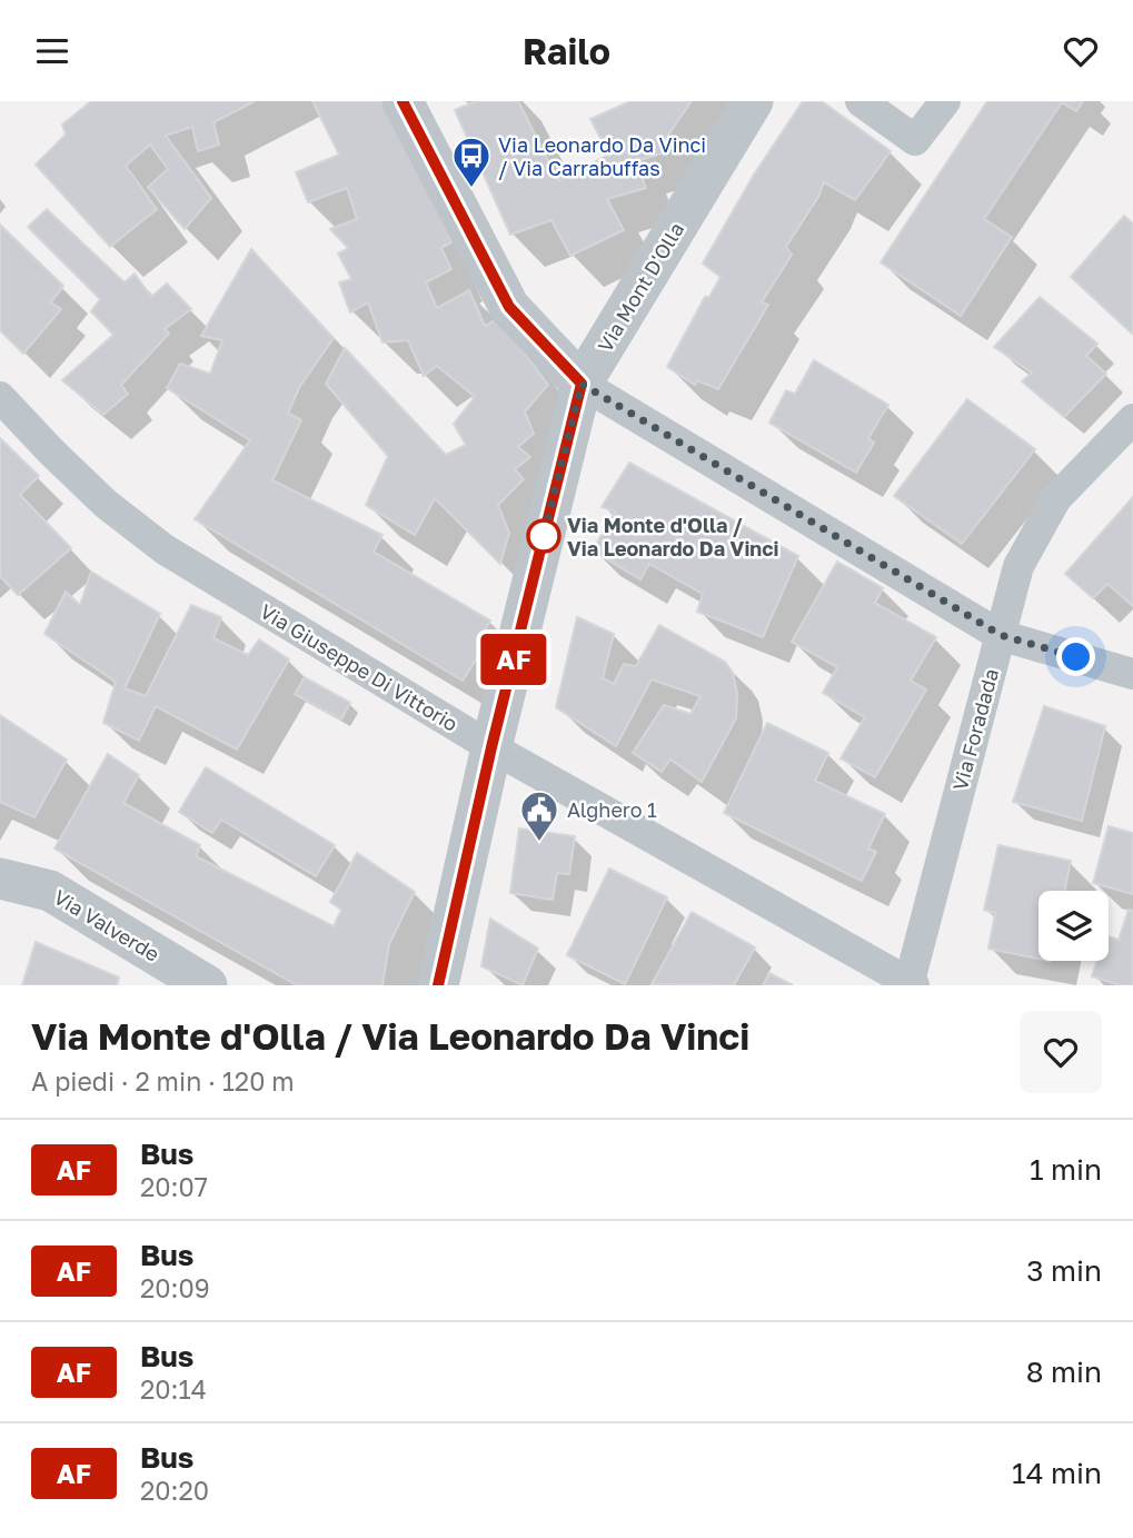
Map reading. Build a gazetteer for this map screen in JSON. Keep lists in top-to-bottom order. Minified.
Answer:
{"streets":{"street":["Via Mont D'Olla","Via Giuseppe Di Vittorio","Via Foradada","Via Valverde"]},"crossings":[["Via Mont D'Olla","Via Giuseppe Di Vittorio"],["Via Giuseppe Di Vittorio","Via Foradada"]],"places":{"bus stop":["Via Leonardo Da Vinci / Via Carrabuffas"],"other":["Via Monte d'Olla / Via Leonardo Da Vinci"],"public building":["Alghero 1"]},"lines":["bus line AF"],"page":{"header":"Railo","on_map":"AF","heading":["Via Monte d'Olla / Via Leonardo Da Vinci","A piedi · 2 min · 120 m"],"list":[{"mark":"AF","name":"Bus","note":"20:07","value":"1 min"},{"mark":"AF","name":"Bus","note":"20:09","value":"3 min"},{"mark":"AF","name":"Bus","note":"20:14","value":"8 min"},{"mark":"AF","name":"Bus","note":"20:20","value":"14 min"}]}}
